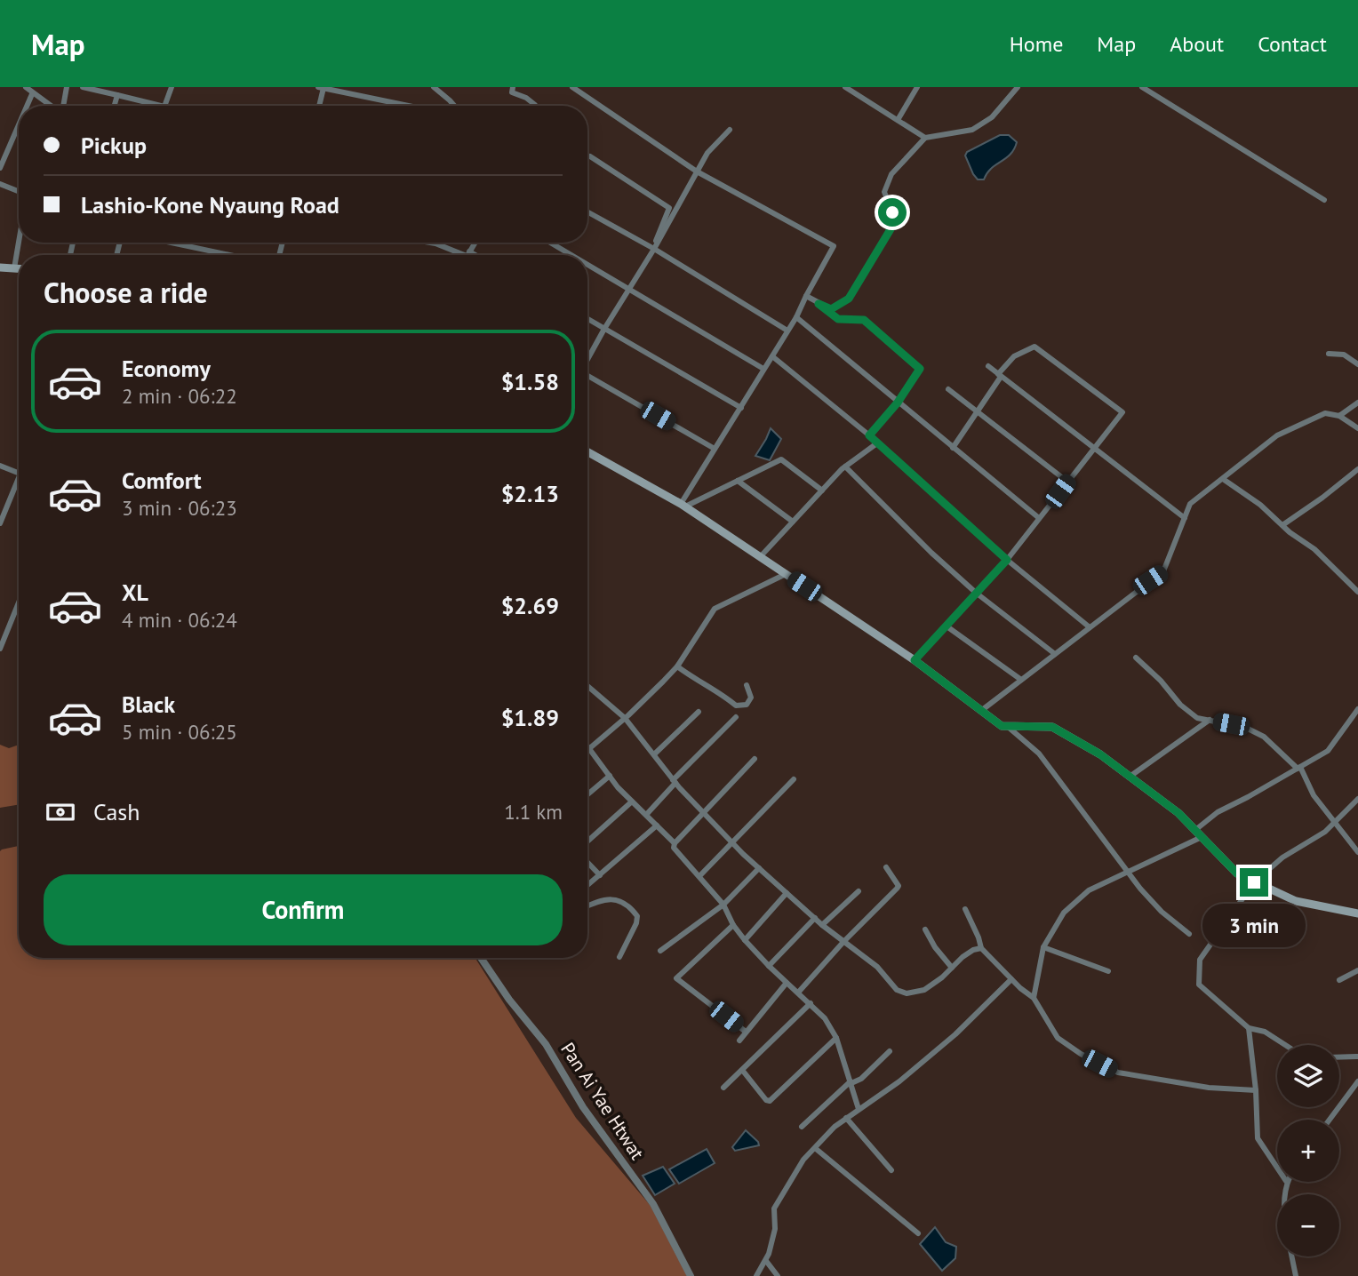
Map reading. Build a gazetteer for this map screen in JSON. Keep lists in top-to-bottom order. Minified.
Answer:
{"streets":{"street":["Pan Ai Yae Htwat"]},"page":{"header":"Map","nav":["Home","Map","About","Contact"],"banner":["Pickup","Lashio-Kone Nyaung Road"],"heading":"Choose a ride","list":[{"name":"Economy","note":"2 min · 06:22","value":"$1.58"},{"name":"Comfort","note":"3 min · 06:23","value":"$2.13"},{"name":"XL","note":"4 min · 06:24","value":"$2.69"},{"name":"Black","note":"5 min · 06:25","value":"$1.89"}],"pay":["Cash","1.1 km"],"buttons":"Confirm","bubble":"3 min","map_buttons":["+","−"]}}
